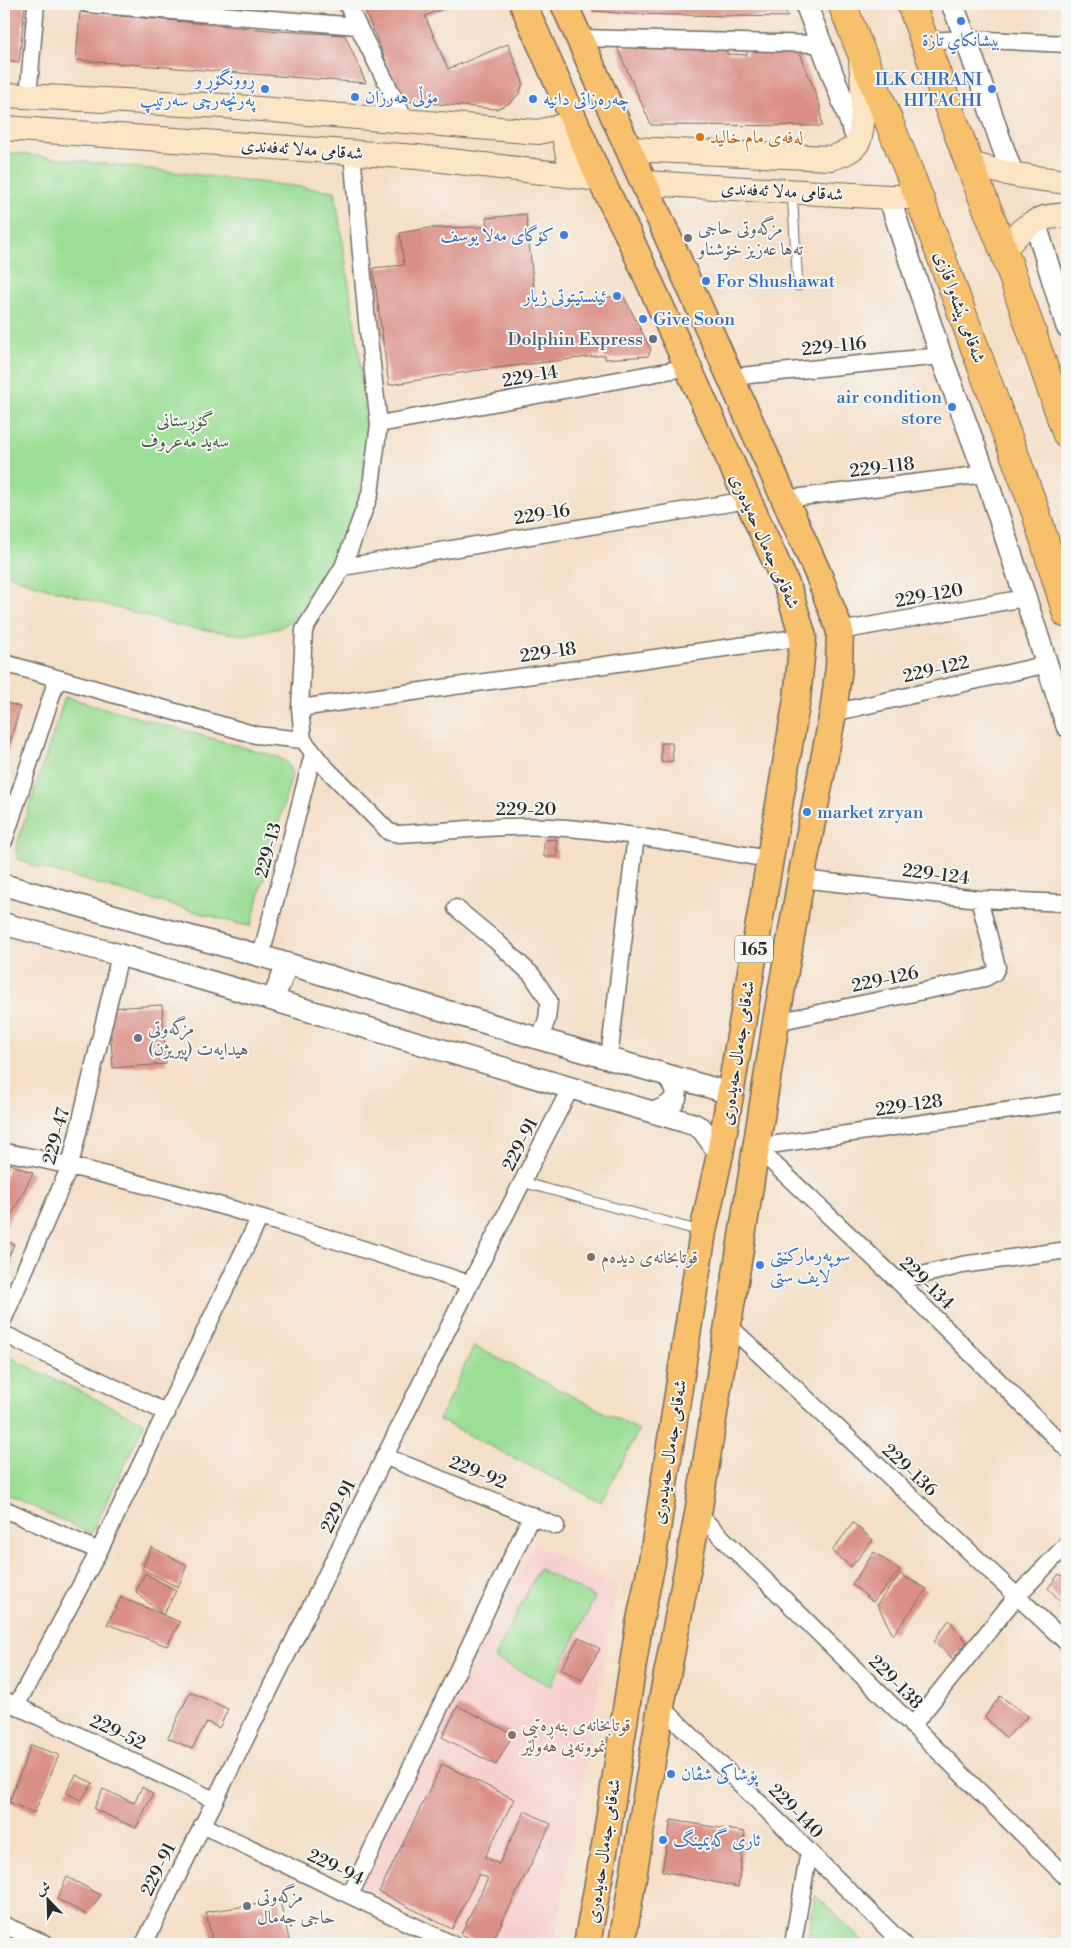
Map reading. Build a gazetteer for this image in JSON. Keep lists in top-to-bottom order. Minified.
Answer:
{"streets":{"highway":["شەقامی پێشەوا قازی"],"main road":["شەقامی مەلا ئەفەندی","شەقامی جەمال حەیدەری","165"],"street":["229-116","229-14","229-118","229-16","229-120","229-18","229-122","229-20","229-13","229-124","229-126","229-128","229-47","229-91","229-134","229-136","229-92","229-138","229-52","229-140","229-94"]},"crossings":[["شەقامی مەلا ئەفەندی","شەقامی پێشەوا قازی"],["شەقامی مەلا ئەفەندی","شەقامی جەمال حەیدەری"],["229-116","شەقامی جەمال حەیدەری"],["229-14","شەقامی جەمال حەیدەری"],["229-118","شەقامی جەمال حەیدەری"],["229-16","شەقامی جەمال حەیدەری"],["شەقامی جەمال حەیدەری","229-120"],["شەقامی جەمال حەیدەری","229-18"],["شەقامی جەمال حەیدەری","229-122"],["شەقامی جەمال حەیدەری","229-20"],["شەقامی جەمال حەیدەری","229-124"],["شەقامی جەمال حەیدەری","229-126"],["شەقامی جەمال حەیدەری","229-128"],["شەقامی جەمال حەیدەری","229-134"],["شەقامی جەمال حەیدەری","229-136"],["شەقامی جەمال حەیدەری","229-138"],["شەقامی جەمال حەیدەری","229-140"],["229-20","229-13"],["229-124","229-126"],["229-128","229-134"],["229-91","229-92"],["229-91","229-52"],["229-91","229-94"]],"parks":["گۆڕستانی سەید مەعروف"],"places":["بيشانكاي تازة","ڕوونگۆڕ و پەرنچەرچی سەرتیپ","ILK CHRANI HITACHI","مۆڵی هەرزان","چەرەزاتی دانیە","لەفەی مام خالید","کۆگای مەلا یوسف","مزگەوتی حاجی تەها عەزیز خۆشناو","For Shushawat","ئینستیتوتی ژیار","Give Soon","Dolphin Express","air condition store","market zryan","مزگه‌وتی هیدایه‌ت (پیریژن)","قوتابخانەی دیدەم","سوپەرمارکێتی لایف ستی","قوتابخانەی بنەڕەتیی نموونەیی هەولێر","پۆشاکی شڤان","ئاری گەیمینگ","مزگەوتی حاجی جەمال"],"north":"top left"}
